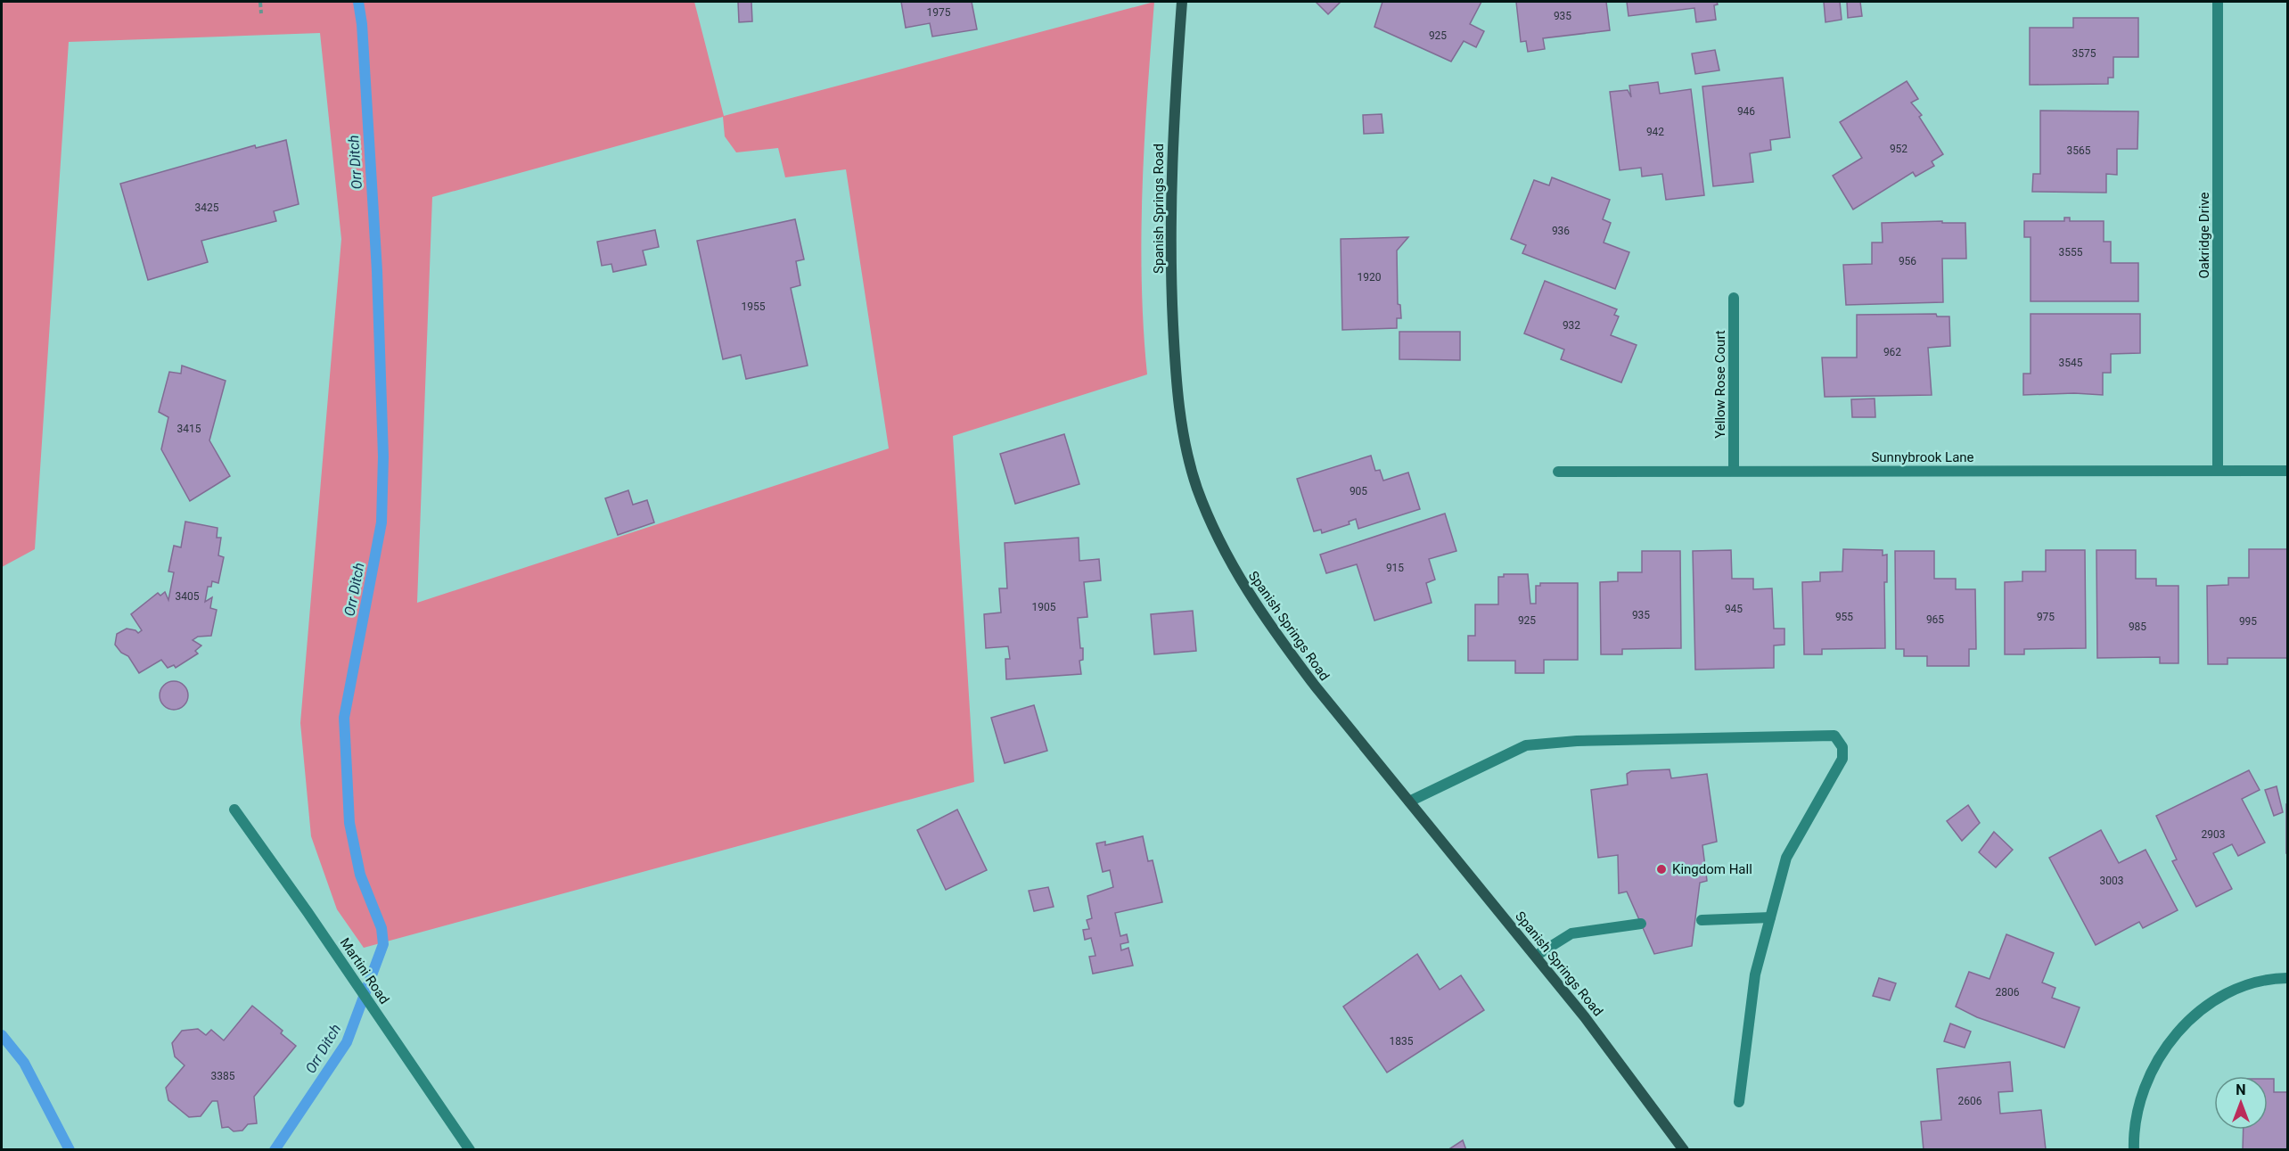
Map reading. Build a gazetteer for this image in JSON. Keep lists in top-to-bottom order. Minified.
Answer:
{"streets":{"street":["Spanish Springs Road","Oakridge Drive","Yellow Rose Court","Sunnybrook Lane","Martini Road"]},"crossings":[["Oakridge Drive","Sunnybrook Lane"],["Yellow Rose Court","Sunnybrook Lane"]],"water":["Orr Ditch"],"places":["Kingdom Hall"],"house_numbers":["1975","935","925","3575","946","942","952","3565","3425","936","3555","956","1920","1955","932","962","3545","3415","905","915","3405","1905","945","935","955","975","965","925","995","985","2903","3003","2806","1835","3385","2606"],"north":"top"}
